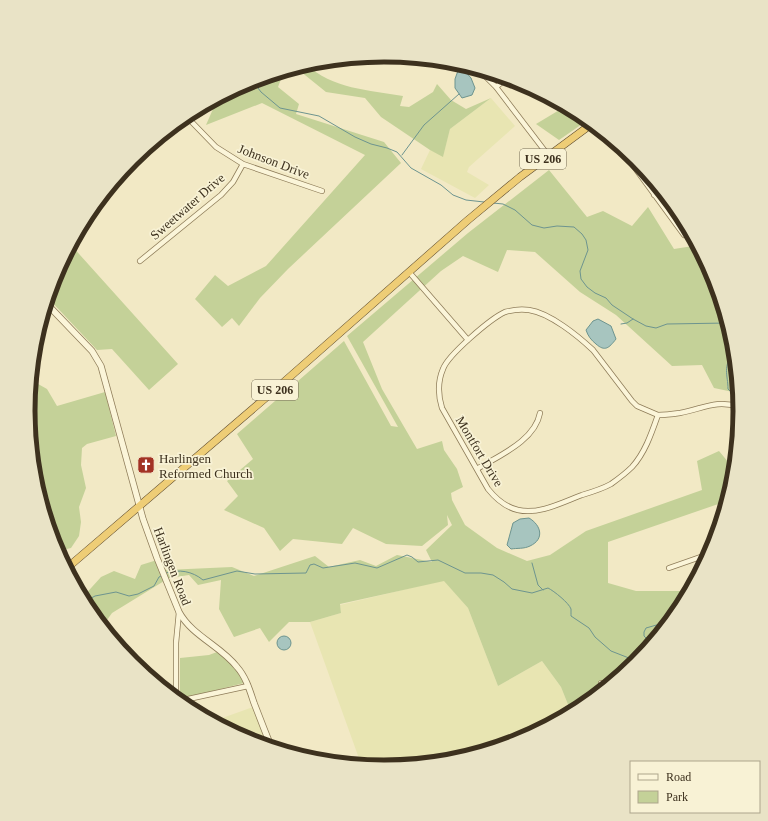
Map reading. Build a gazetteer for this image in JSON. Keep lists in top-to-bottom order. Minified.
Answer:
{"streets":{"highway":["US 206"],"street":["Johnson Drive","Sweetwater Drive","Montfort Drive","Harlingen Road"]},"crossings":[["US 206","Harlingen Road"],["Johnson Drive","Sweetwater Drive"]],"places":{"church":["Harlingen Reformed Church"]},"legend":["Road","Park"]}
